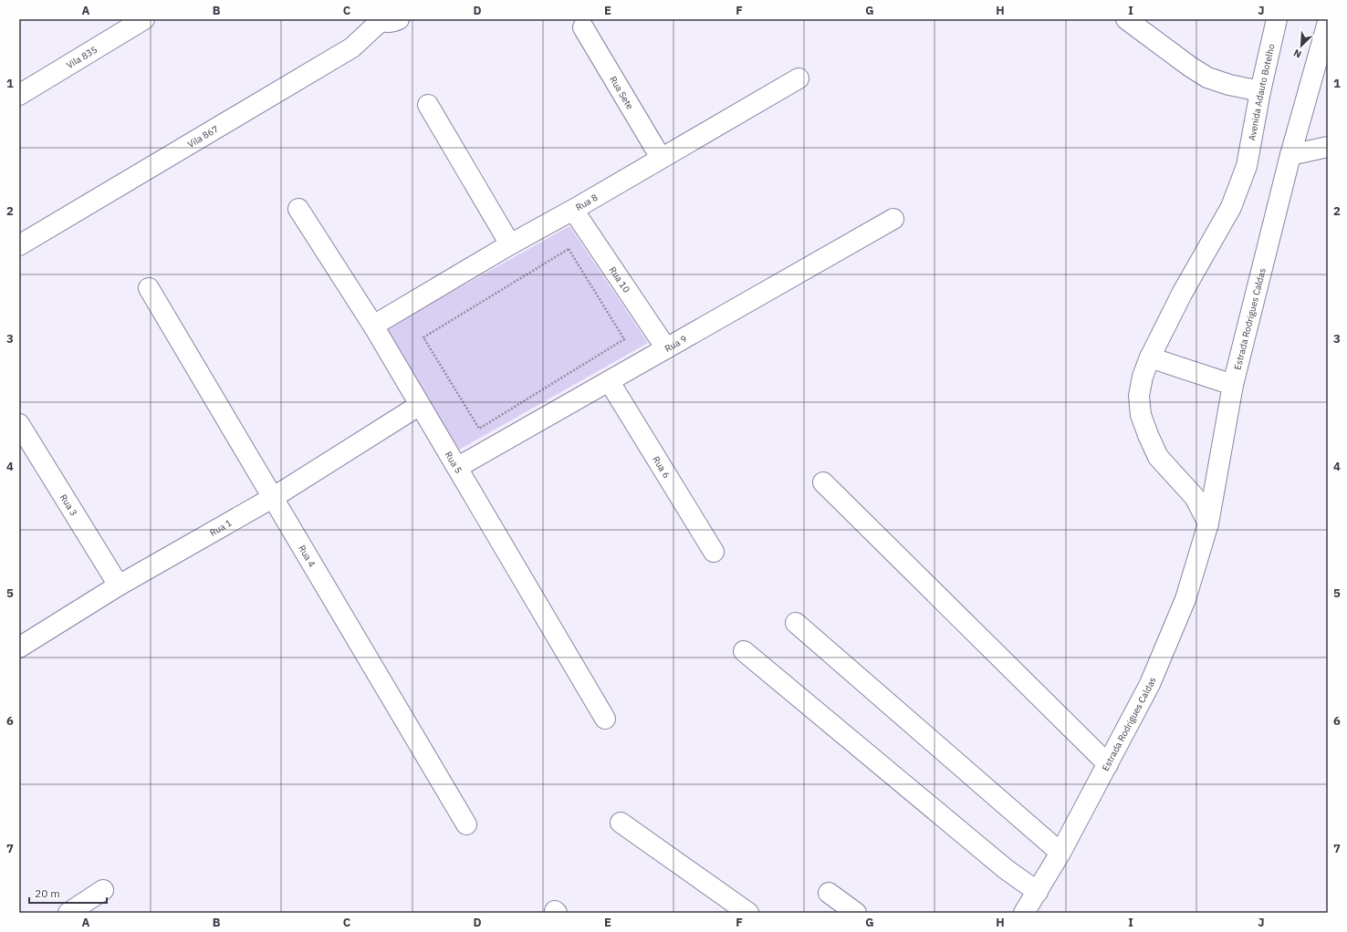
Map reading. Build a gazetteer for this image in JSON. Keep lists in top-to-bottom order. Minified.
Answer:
{"streets":{"street":["Vila 835","Rua Sete","Avenida Adauto Botelho","Vila 867","Rua 8","Rua 10","Estrada Rodrigues Caldas","Rua 9","Rua 5","Rua 6","Rua 3","Rua 1","Rua 4"]},"crossings":[["Rua Sete","Rua 8"],["Rua 8","Rua 10"],["Rua 8","Rua 5"],["Rua 10","Rua 9"],["Rua 9","Rua 5"],["Rua 9","Rua 6"],["Rua 5","Rua 1"],["Rua 3","Rua 1"],["Rua 1","Rua 4"]],"scale_bar":"20 m","north":"bottom left","grid":{"columns":["A","B","C","D","E","F","G","H","I","J"],"rows":["1","2","3","4","5","6","7"]}}
